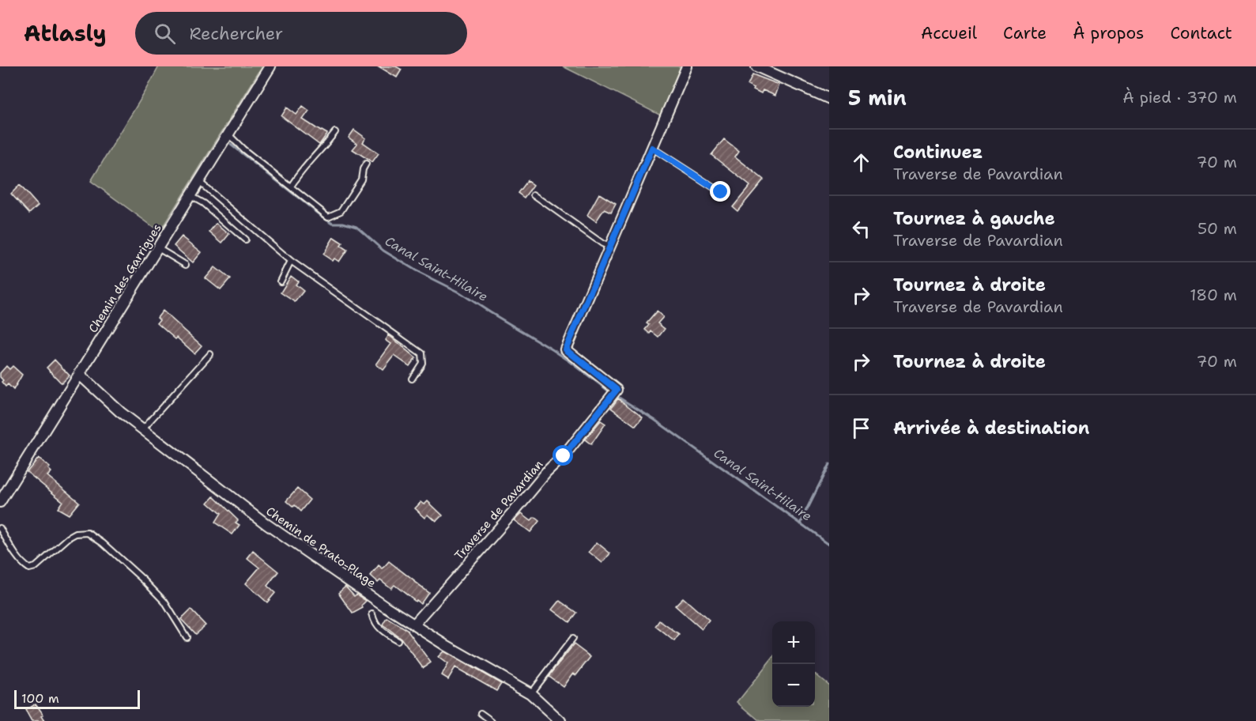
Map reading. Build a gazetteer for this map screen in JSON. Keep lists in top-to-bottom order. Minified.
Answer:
{"streets":{"street":["Chemin des Garrigues","Traverse de Pavardian","Chemin de Prato-Plage"]},"crossings":[["Chemin des Garrigues","Chemin de Prato-Plage"],["Traverse de Pavardian","Chemin de Prato-Plage"]],"water":["Canal Saint-Hilaire"],"scale_bar":"100 m","page":{"header":"Atlasly","search":"Rechercher","nav":["Accueil","Carte","À propos","Contact"],"heading":["5 min","À pied · 370 m"],"list":[["Continuez","Traverse de Pavardian","70 m"],["Tournez à gauche","Traverse de Pavardian","50 m"],["Tournez à droite","Traverse de Pavardian","180 m"],["Tournez à droite","70 m"],"Arrivée à destination"],"map_buttons":["+","−"],"scale":"100 m"}}
